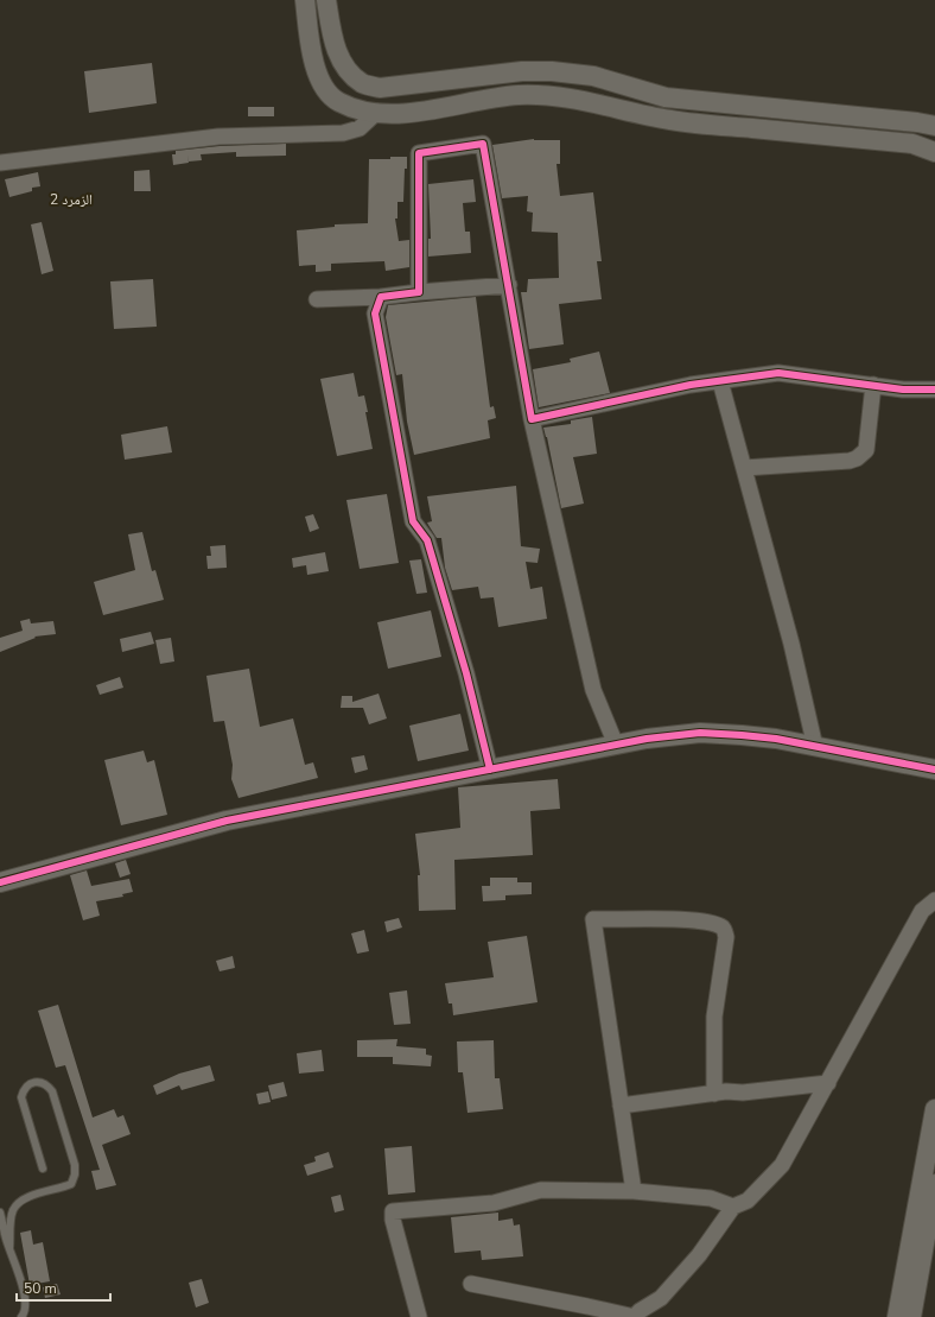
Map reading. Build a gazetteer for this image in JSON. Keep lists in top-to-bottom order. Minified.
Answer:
{"districts":["الزمرد 2"],"scale_bar":"50 m"}
